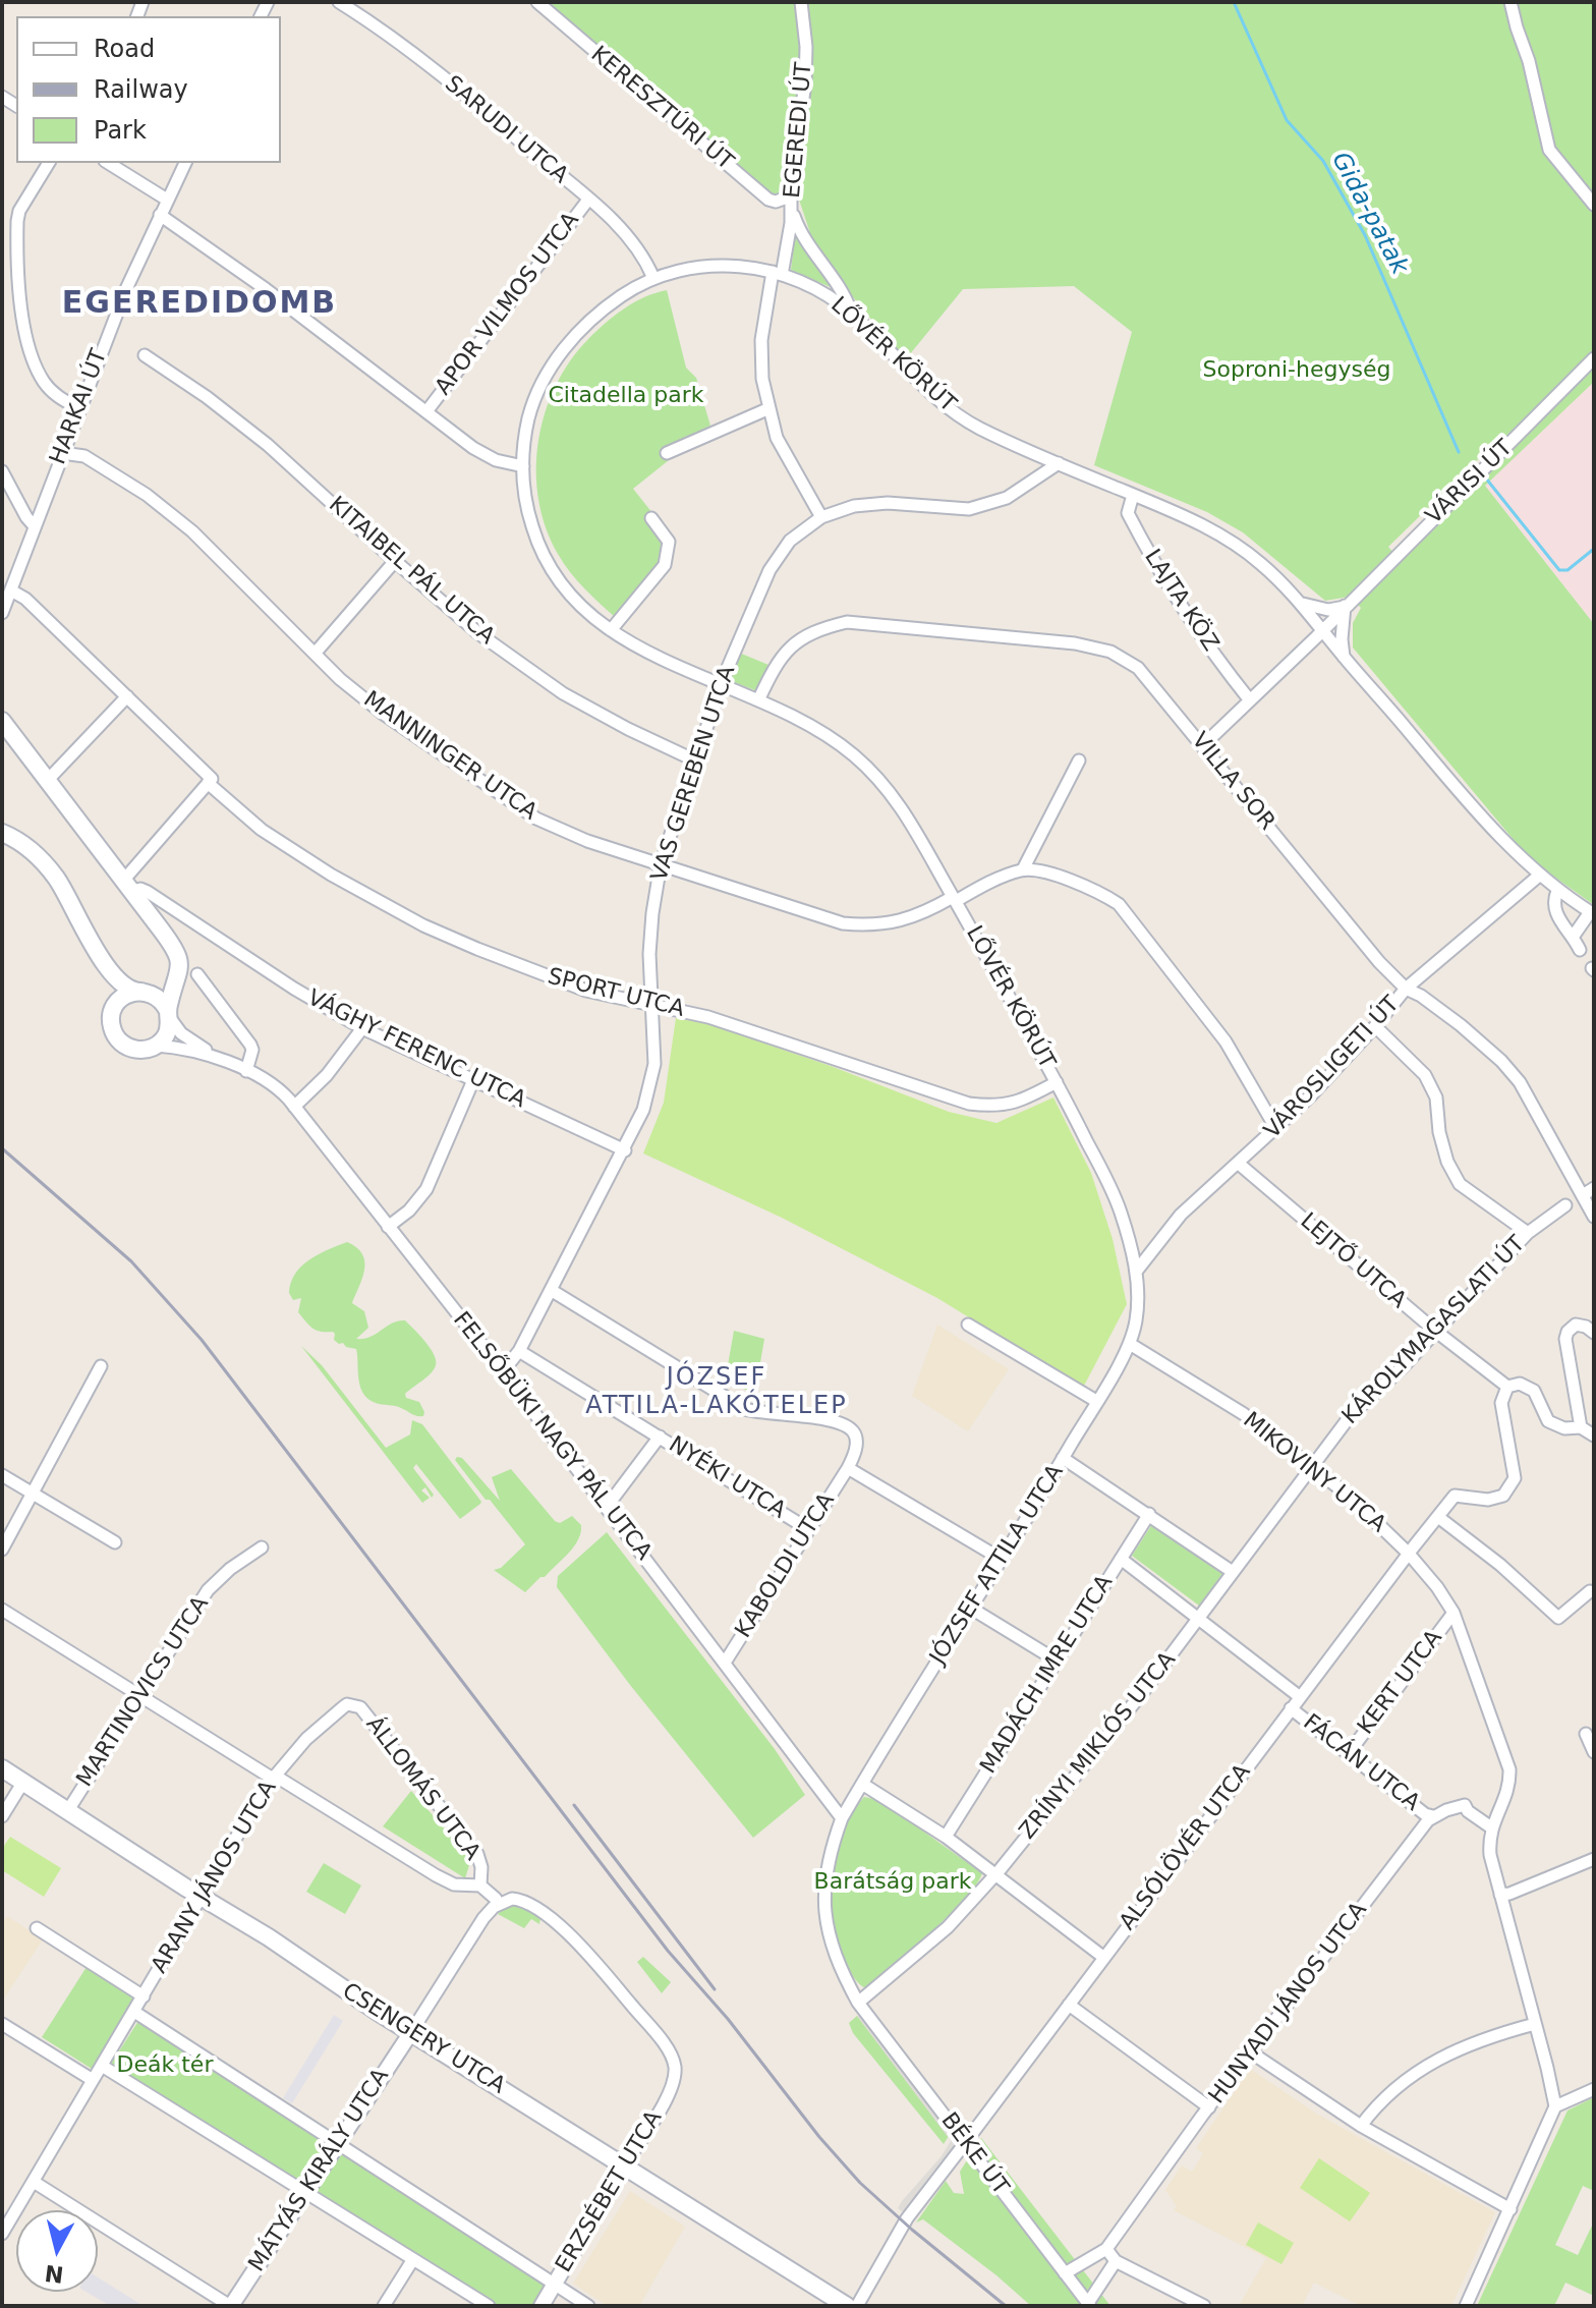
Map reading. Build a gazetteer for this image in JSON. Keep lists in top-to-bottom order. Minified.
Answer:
{"streets":{"main road":["CSENGERY UTCA"],"street":["KERESZTÚRI ÚT","SARUDI UTCA","EGEREDI ÚT","APOR VILMOS UTCA","LŐVÉR KÖRÚT","HARKAI ÚT","VÁRISI ÚT","KITAIBEL PÁL UTCA","LAJTA KÖZ","MANNINGER UTCA","VAS GEREBEN UTCA","VILLA SOR","SPORT UTCA","VÁGHY FERENC UTCA","VÁROSLIGETI ÚT","LEJTŐ UTCA","KÁROLYMAGASLATI ÚT","FELSŐBÜKI NAGY PÁL UTCA","MIKOVINY UTCA","NYÉKI UTCA","JÓZSEF ATTILA UTCA","KABOLDI UTCA","MADÁCH IMRE UTCA","KERT UTCA","MARTINOVICS UTCA","ZRÍNYI MIKLÓS UTCA","FÁCÁN UTCA","ÁLLOMÁS UTCA","ALSÓLÖVÉR UTCA","ARANY JÁNOS UTCA","HUNYADI JÁNOS UTCA","BÉKE ÚT","MÁTYÁS KIRÁLY UTCA","ERZSÉBET UTCA"]},"crossings":[["KERESZTÚRI ÚT","EGEREDI ÚT"],["SARUDI UTCA","APOR VILMOS UTCA"],["SARUDI UTCA","LŐVÉR KÖRÚT"],["EGEREDI ÚT","LŐVÉR KÖRÚT"],["EGEREDI ÚT","VAS GEREBEN UTCA"],["LŐVÉR KÖRÚT","VÁRISI ÚT"],["LŐVÉR KÖRÚT","LAJTA KÖZ"],["LŐVÉR KÖRÚT","MANNINGER UTCA"],["LŐVÉR KÖRÚT","VAS GEREBEN UTCA"],["LŐVÉR KÖRÚT","VILLA SOR"],["LŐVÉR KÖRÚT","SPORT UTCA"],["LŐVÉR KÖRÚT","VÁROSLIGETI ÚT"],["LŐVÉR KÖRÚT","MIKOVINY UTCA"],["LŐVÉR KÖRÚT","JÓZSEF ATTILA UTCA"],["HARKAI ÚT","MANNINGER UTCA"],["HARKAI ÚT","SPORT UTCA"],["VÁRISI ÚT","LAJTA KÖZ"],["VÁRISI ÚT","VILLA SOR"],["KITAIBEL PÁL UTCA","VAS GEREBEN UTCA"],["MANNINGER UTCA","VAS GEREBEN UTCA"],["VAS GEREBEN UTCA","SPORT UTCA"],["VAS GEREBEN UTCA","VÁGHY FERENC UTCA"],["VAS GEREBEN UTCA","FELSŐBÜKI NAGY PÁL UTCA"],["VAS GEREBEN UTCA","NYÉKI UTCA"],["VILLA SOR","VÁROSLIGETI ÚT"],["VÁROSLIGETI ÚT","LEJTŐ UTCA"],["LEJTŐ UTCA","KÁROLYMAGASLATI ÚT"],["LEJTŐ UTCA","ALSÓLÖVÉR UTCA"],["KÁROLYMAGASLATI ÚT","MIKOVINY UTCA"],["KÁROLYMAGASLATI ÚT","ZRÍNYI MIKLÓS UTCA"],["FELSŐBÜKI NAGY PÁL UTCA","KABOLDI UTCA"],["MIKOVINY UTCA","JÓZSEF ATTILA UTCA"],["MIKOVINY UTCA","KERT UTCA"],["MIKOVINY UTCA","ZRÍNYI MIKLÓS UTCA"],["MIKOVINY UTCA","ALSÓLÖVÉR UTCA"],["NYÉKI UTCA","KABOLDI UTCA"],["KERT UTCA","FÁCÁN UTCA"],["MARTINOVICS UTCA","CSENGERY UTCA"],["ZRÍNYI MIKLÓS UTCA","BÉKE ÚT"],["FÁCÁN UTCA","ALSÓLÖVÉR UTCA"],["FÁCÁN UTCA","HUNYADI JÁNOS UTCA"],["ÁLLOMÁS UTCA","ARANY JÁNOS UTCA"],["ALSÓLÖVÉR UTCA","BÉKE ÚT"],["ARANY JÁNOS UTCA","CSENGERY UTCA"],["HUNYADI JÁNOS UTCA","BÉKE ÚT"],["CSENGERY UTCA","MÁTYÁS KIRÁLY UTCA"],["CSENGERY UTCA","ERZSÉBET UTCA"],["MÁTYÁS KIRÁLY UTCA","ERZSÉBET UTCA"]],"districts":["EGEREDIDOMB","JÓZSEF ATTILA-LAKÓTELEP"],"water":["Gida-patak"],"parks":["Soproni-hegység","Citadella park","Barátság park","Deák tér"],"legend":["Road","Railway","Park"],"north":"bottom"}
